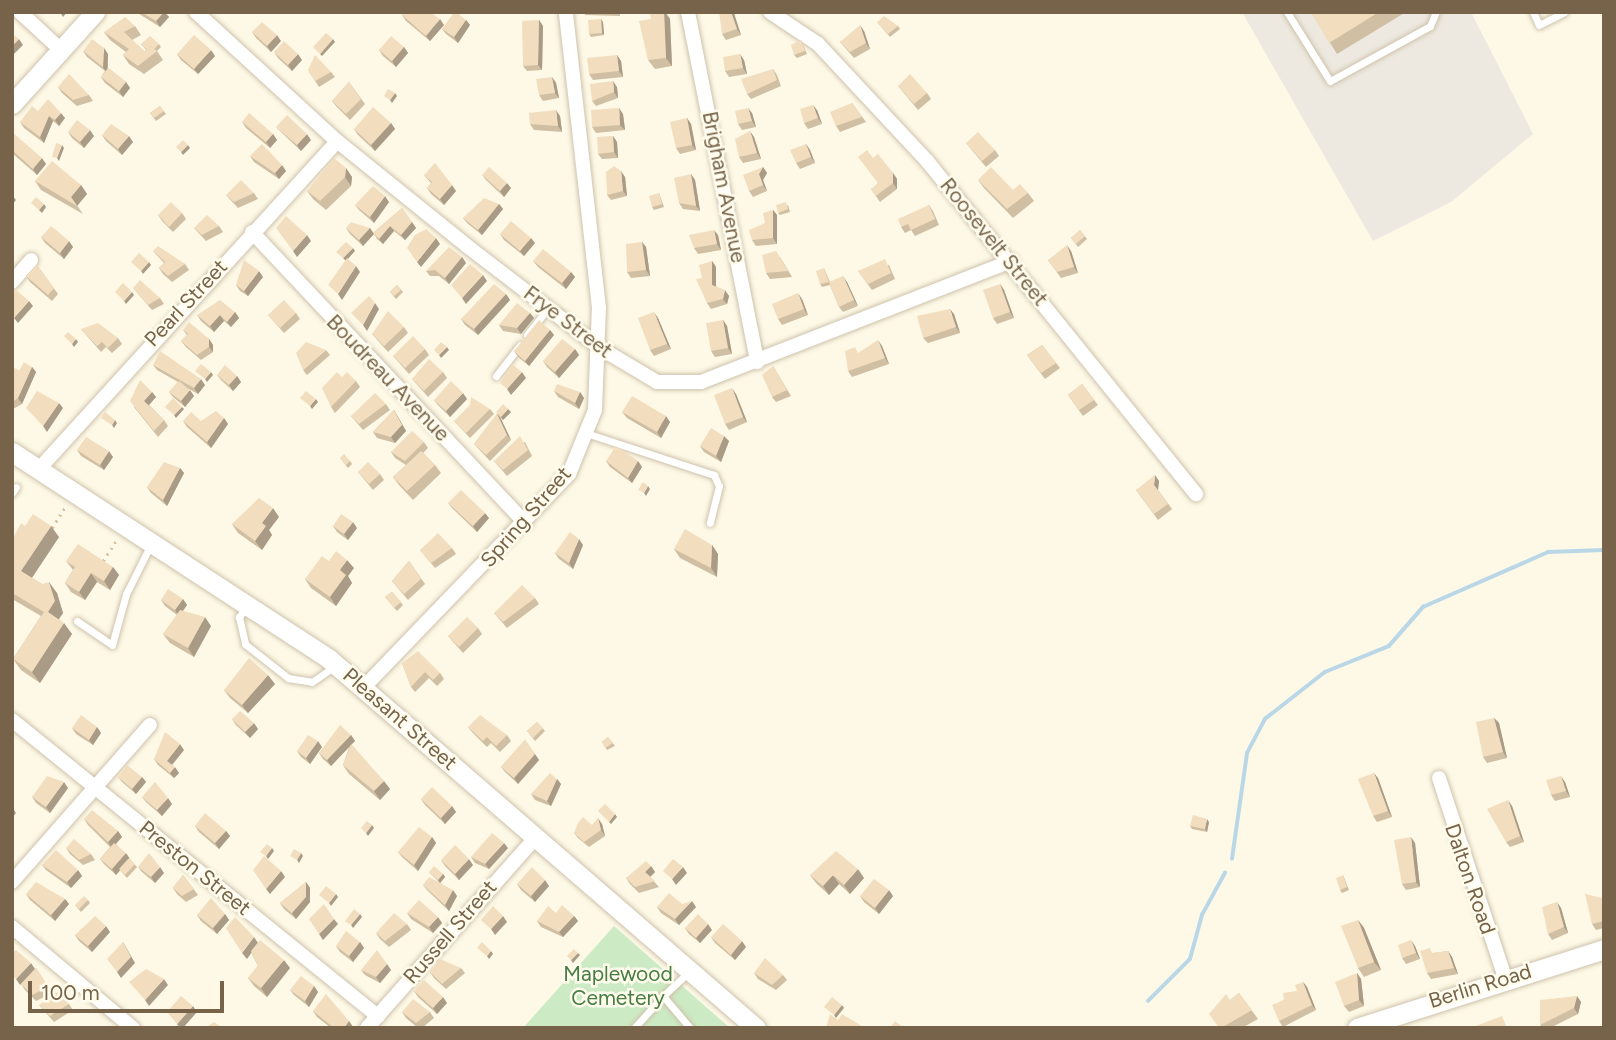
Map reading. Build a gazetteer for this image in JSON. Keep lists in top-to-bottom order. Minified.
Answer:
{"streets":{"street":["Brigham Avenue","Roosevelt Street","Pearl Street","Frye Street","Boudreau Avenue","Spring Street","Pleasant Street","Preston Street","Dalton Road","Russell Street","Berlin Road"]},"crossings":[["Brigham Avenue","Frye Street"],["Roosevelt Street","Frye Street"],["Pearl Street","Frye Street"],["Pearl Street","Boudreau Avenue"],["Pearl Street","Pleasant Street"],["Frye Street","Spring Street"],["Boudreau Avenue","Spring Street"],["Spring Street","Pleasant Street"],["Pleasant Street","Russell Street"],["Preston Street","Russell Street"],["Dalton Road","Berlin Road"]],"parks":["Maplewood Cemetery"],"scale_bar":"100 m"}
